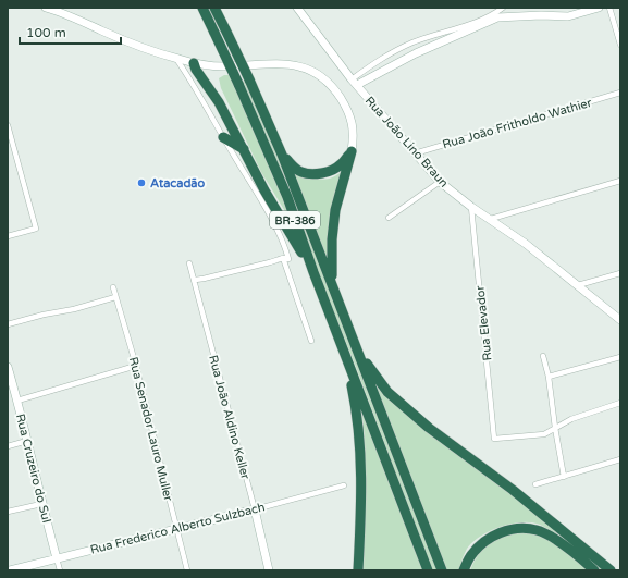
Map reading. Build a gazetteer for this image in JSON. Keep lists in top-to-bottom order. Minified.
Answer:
{"streets":{"highway":["BR-386"],"street":["Rua João Fritholdo Wathier","Rua João Lino Braun","Rua Elevador","Rua João Aldino Keller","Rua Senador Lauro Muller","Rua Cruzeiro do Sul","Rua Frederico Alberto Sulzbach"]},"crossings":[["Rua João Fritholdo Wathier","Rua João Lino Braun"],["Rua João Lino Braun","Rua Elevador"],["Rua João Aldino Keller","Rua Frederico Alberto Sulzbach"],["Rua Senador Lauro Muller","Rua Frederico Alberto Sulzbach"],["Rua Cruzeiro do Sul","Rua Frederico Alberto Sulzbach"]],"places":["Atacadão"],"scale_bar":"100 m"}
